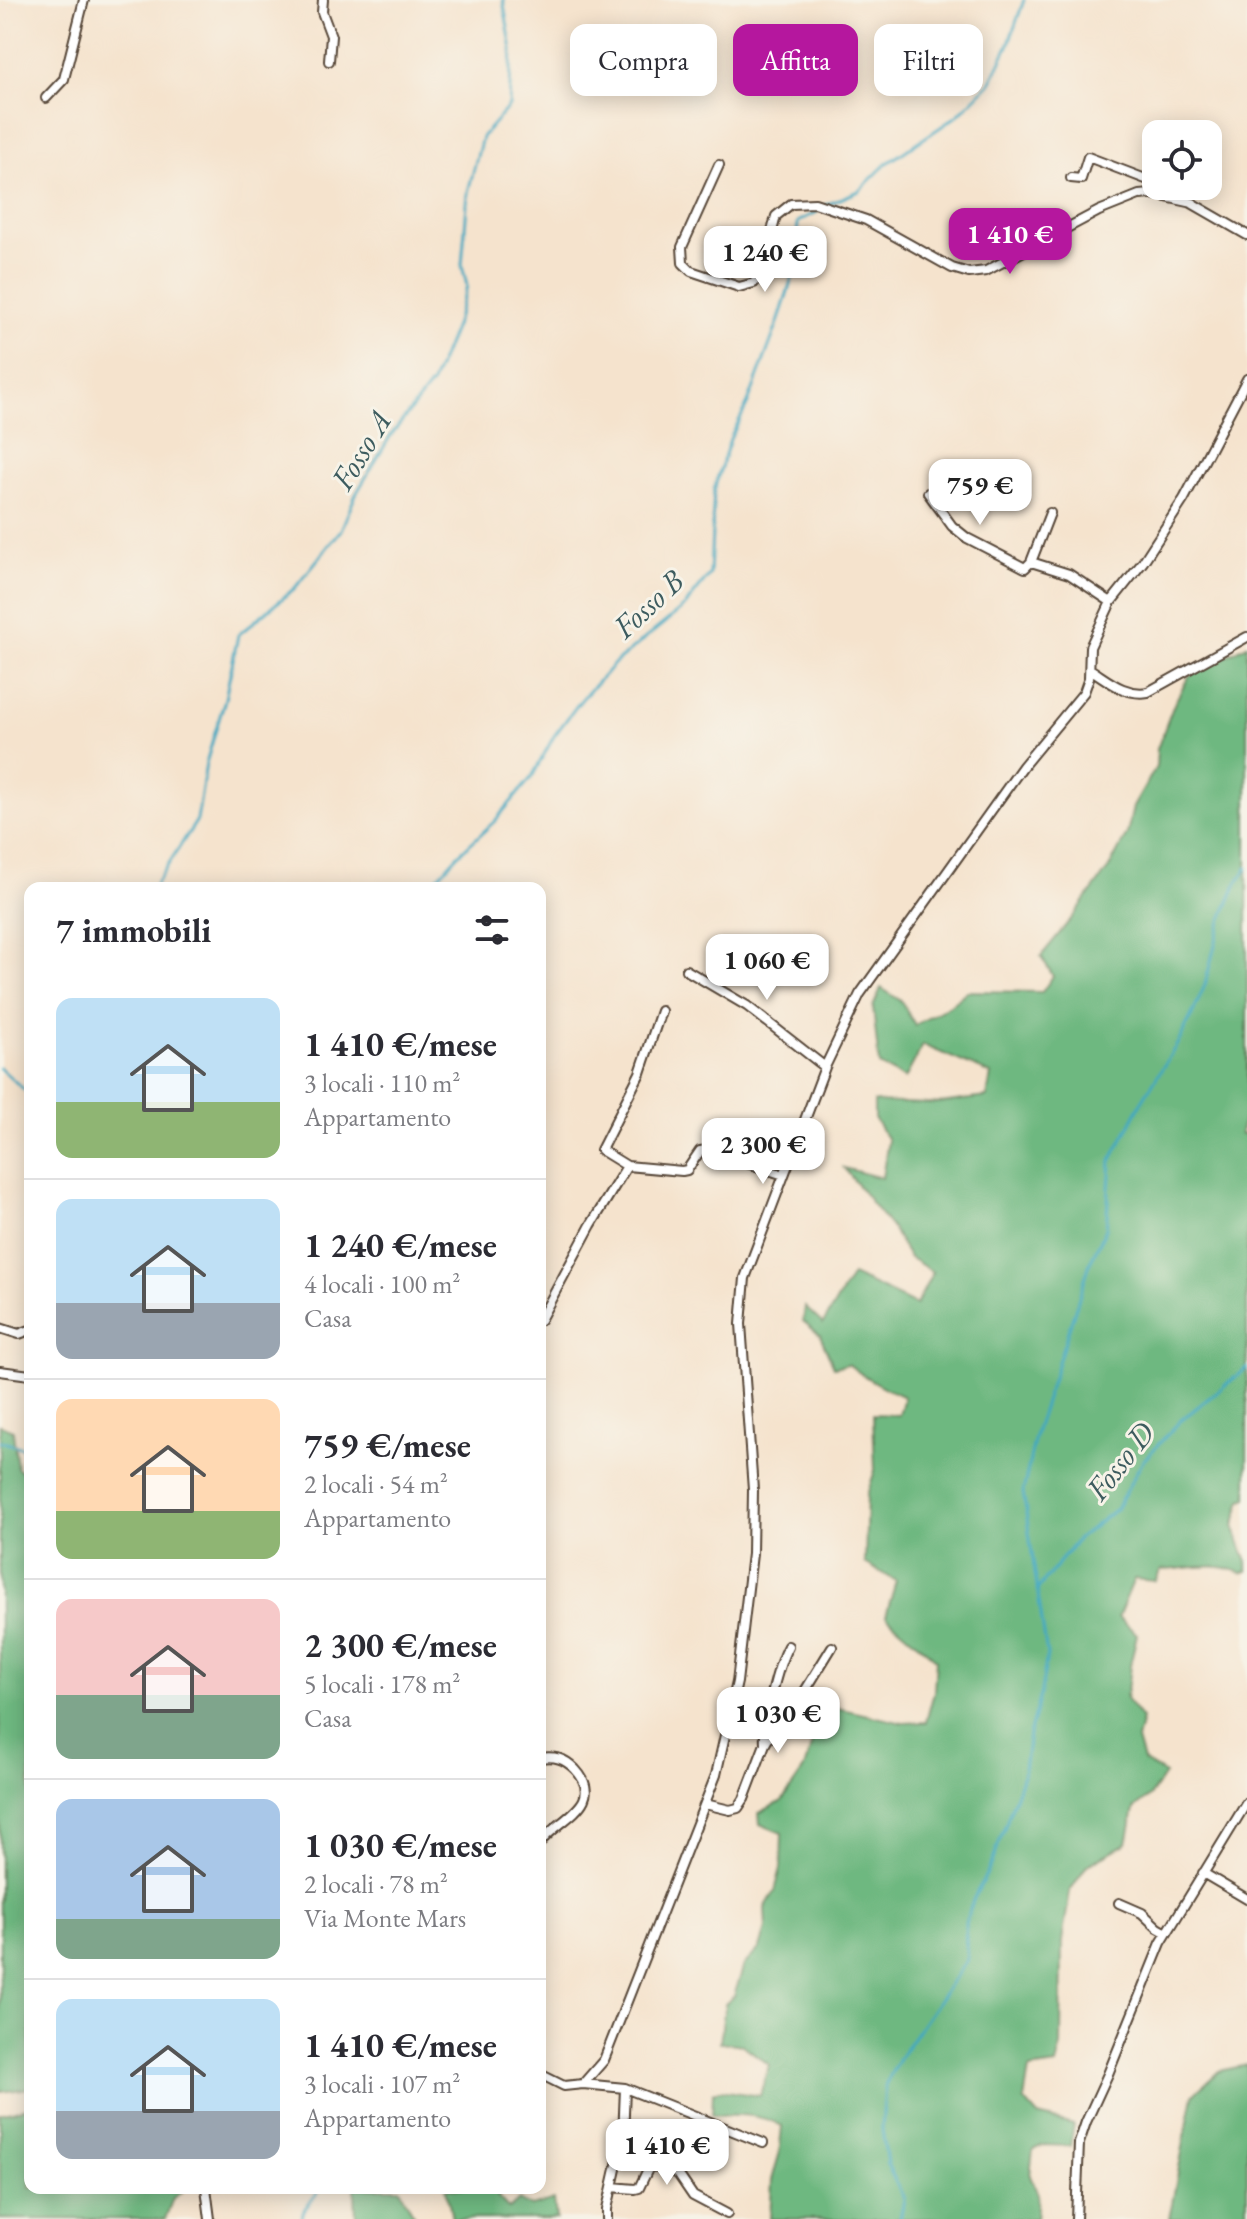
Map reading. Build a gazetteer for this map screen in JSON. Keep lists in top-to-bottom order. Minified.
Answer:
{"water":["Fosso A","Fosso B","Fosso D"],"page":{"chip":["Compra","Affitta","Filtri"],"price":["1 410 €","1 240 €","759 €","1 060 €","2 300 €","1 030 €","1 410 €"],"heading":"7 immobili","list":[{"name":"1 410 €/mese","note":"3 locali · 110 m² · Appartamento"},{"name":"1 240 €/mese","note":"4 locali · 100 m² · Casa"},{"name":"759 €/mese","note":"2 locali · 54 m² · Appartamento"},{"name":"2 300 €/mese","note":"5 locali · 178 m² · Casa"},{"name":"1 030 €/mese","note":"2 locali · 78 m² · Via Monte Mars"},{"name":"1 410 €/mese","note":"3 locali · 107 m² · Appartamento"}]}}
